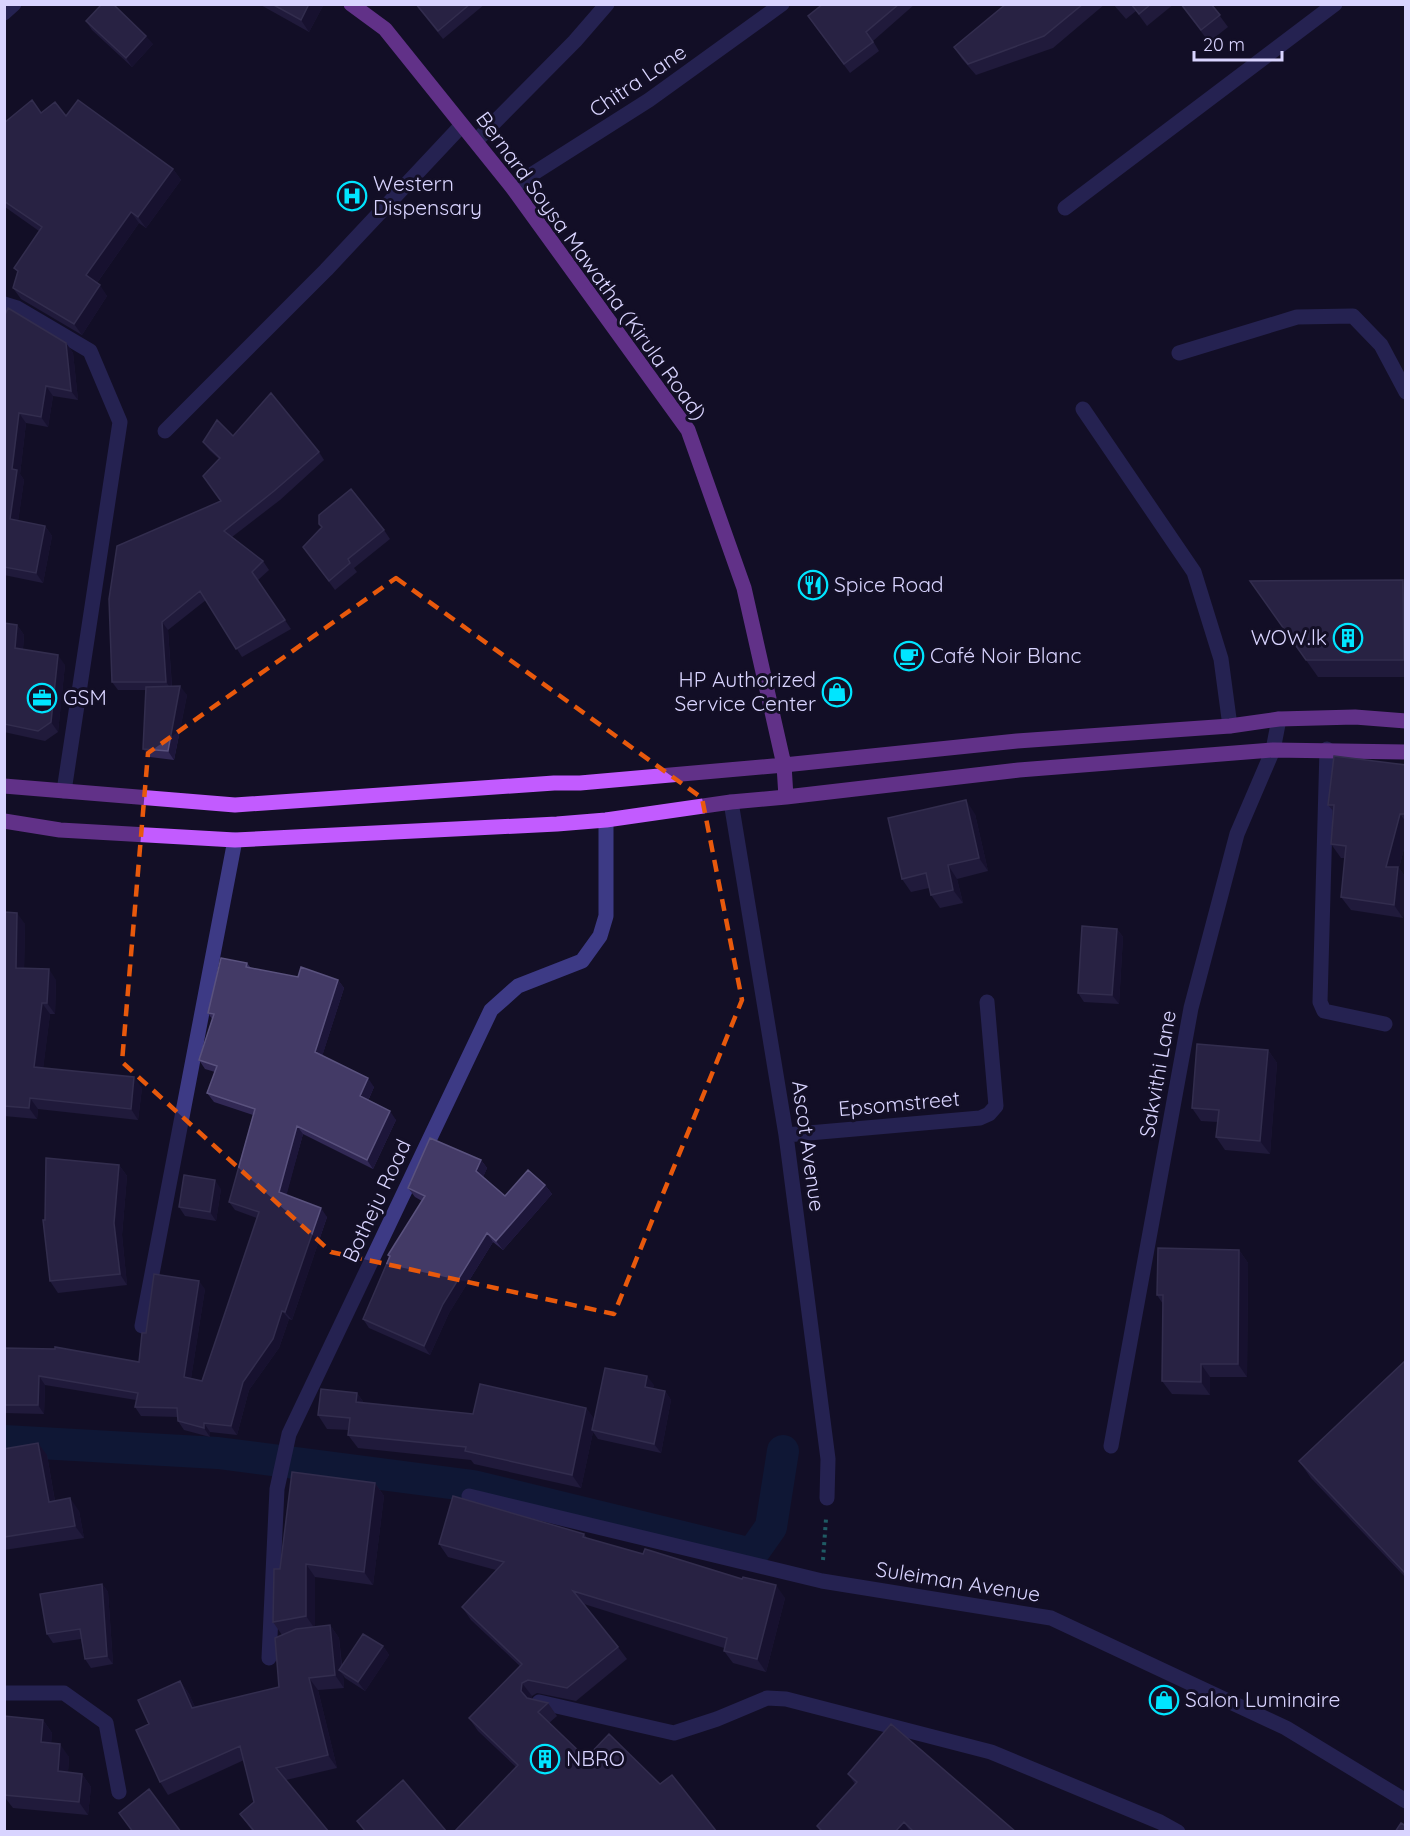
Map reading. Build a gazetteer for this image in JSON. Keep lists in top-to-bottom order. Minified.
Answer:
{"streets":{"main road":["Bernard Soysa Mawatha (Kirula Road)"],"street":["Chitra Lane","Sakvithi Lane","Epsomstreet","Ascot Avenue","Botheju Road","Suleiman Avenue"]},"crossings":[["Chitra Lane","Bernard Soysa Mawatha (Kirula Road)"],["Epsomstreet","Ascot Avenue"]],"places":{"hospital":["Western Dispensary"],"restaurant":["Spice Road"],"building":["WOW.lk","NBRO"],"cafe":["Café Noir Blanc"],"shop":["HP Authorized Service Center","Salon Luminaire"],"office":["GSM"]},"scale_bar":"20 m"}
